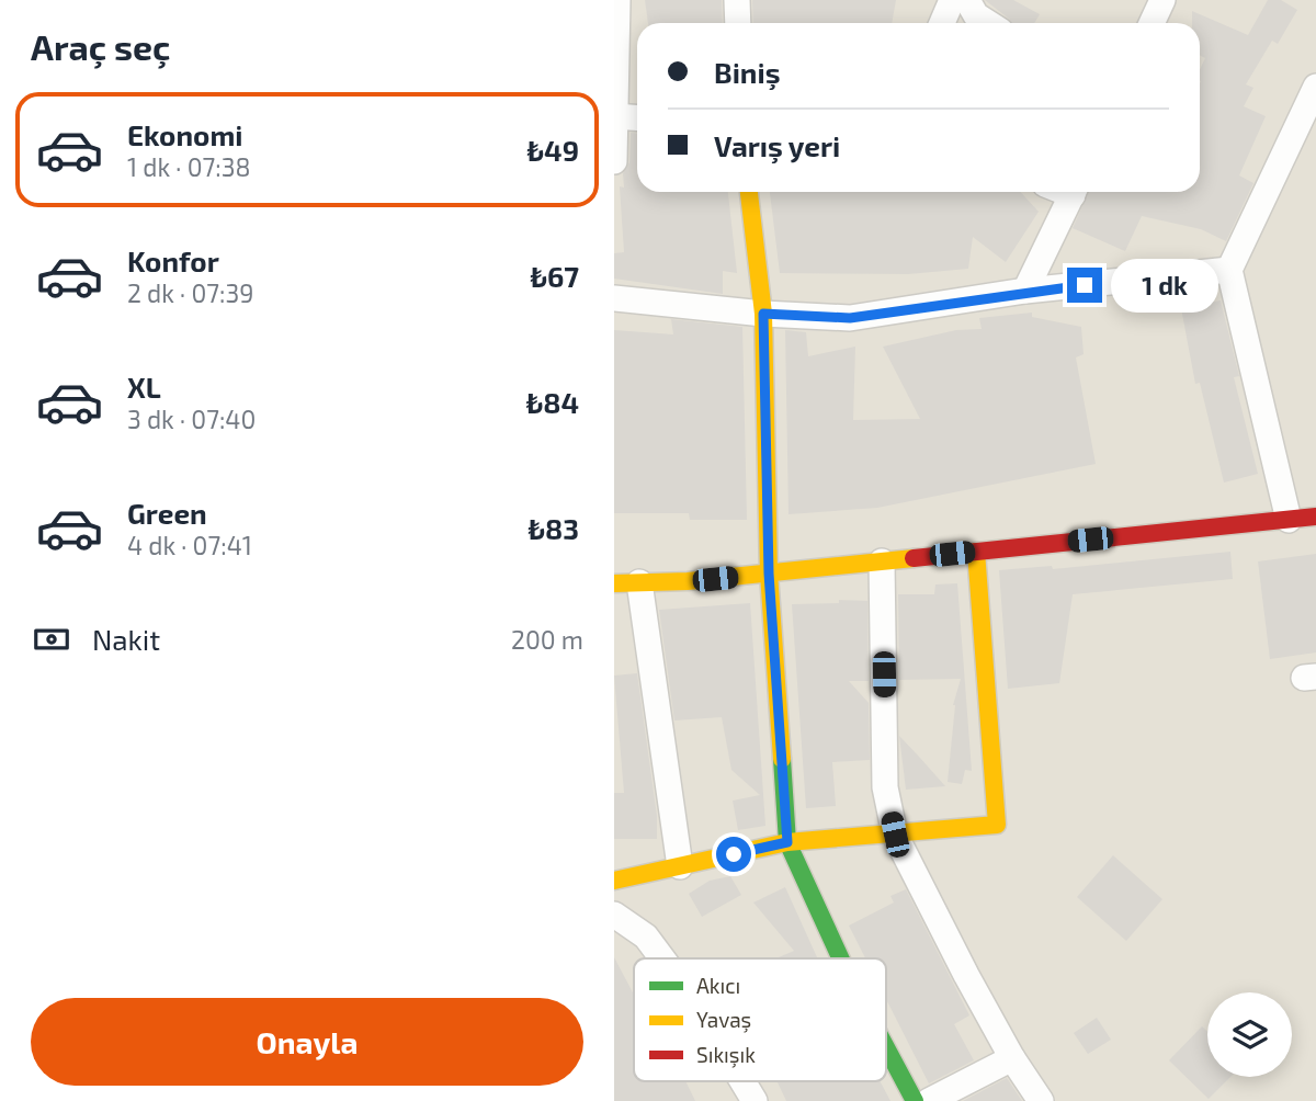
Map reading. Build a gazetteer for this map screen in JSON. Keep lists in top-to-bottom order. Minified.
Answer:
{"legend":["Akıcı","Yavaş","Sıkışık"],"page":{"heading":"Araç seç","banner":["Biniş","Varış yeri"],"list":[{"name":"Ekonomi","note":"1 dk · 07:38","value":"₺49"},{"name":"Konfor","note":"2 dk · 07:39","value":"₺67"},{"name":"XL","note":"3 dk · 07:40","value":"₺84"},{"name":"Green","note":"4 dk · 07:41","value":"₺83"}],"bubble":"1 dk","pay":["Nakit","200 m"],"buttons":"Onayla"}}
